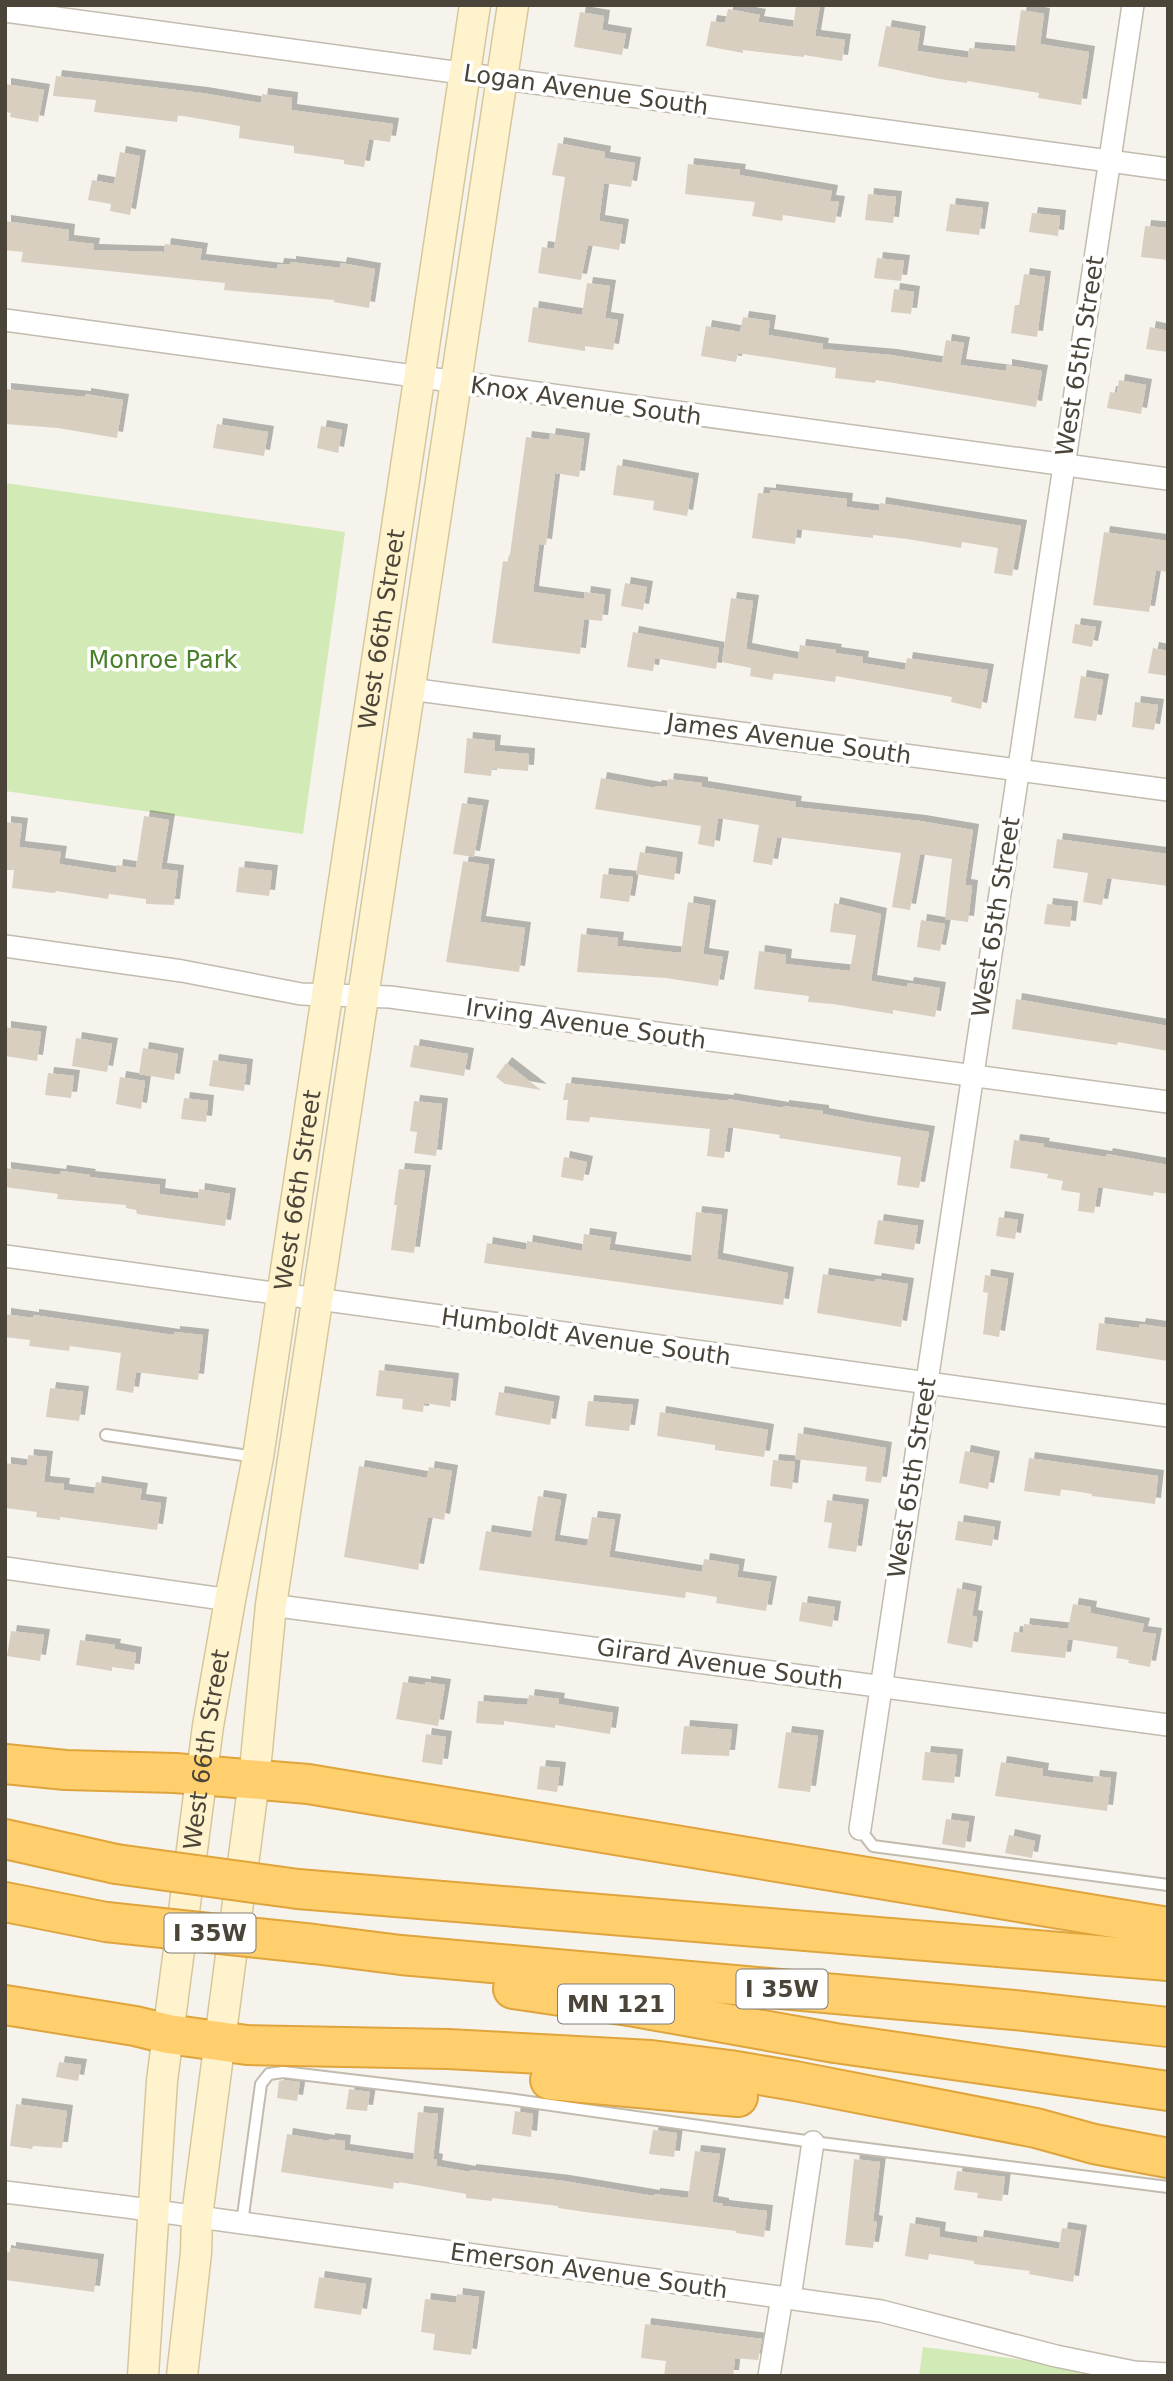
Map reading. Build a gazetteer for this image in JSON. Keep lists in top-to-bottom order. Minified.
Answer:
{"streets":{"highway":["I 35W","MN 121"],"main road":["West 66th Street"],"street":["Logan Avenue South","West 65th Street","Knox Avenue South","James Avenue South","Irving Avenue South","Humboldt Avenue South","Girard Avenue South","Emerson Avenue South"]},"crossings":[["Logan Avenue South","West 65th Street"],["Logan Avenue South","West 66th Street"],["West 65th Street","Knox Avenue South"],["West 65th Street","James Avenue South"],["West 65th Street","Irving Avenue South"],["West 65th Street","Humboldt Avenue South"],["West 65th Street","Girard Avenue South"],["Knox Avenue South","West 66th Street"],["West 66th Street","James Avenue South"],["West 66th Street","Irving Avenue South"],["West 66th Street","Humboldt Avenue South"],["West 66th Street","Girard Avenue South"],["West 66th Street","Emerson Avenue South"],["I 35W","MN 121"]],"parks":["Monroe Park"]}
